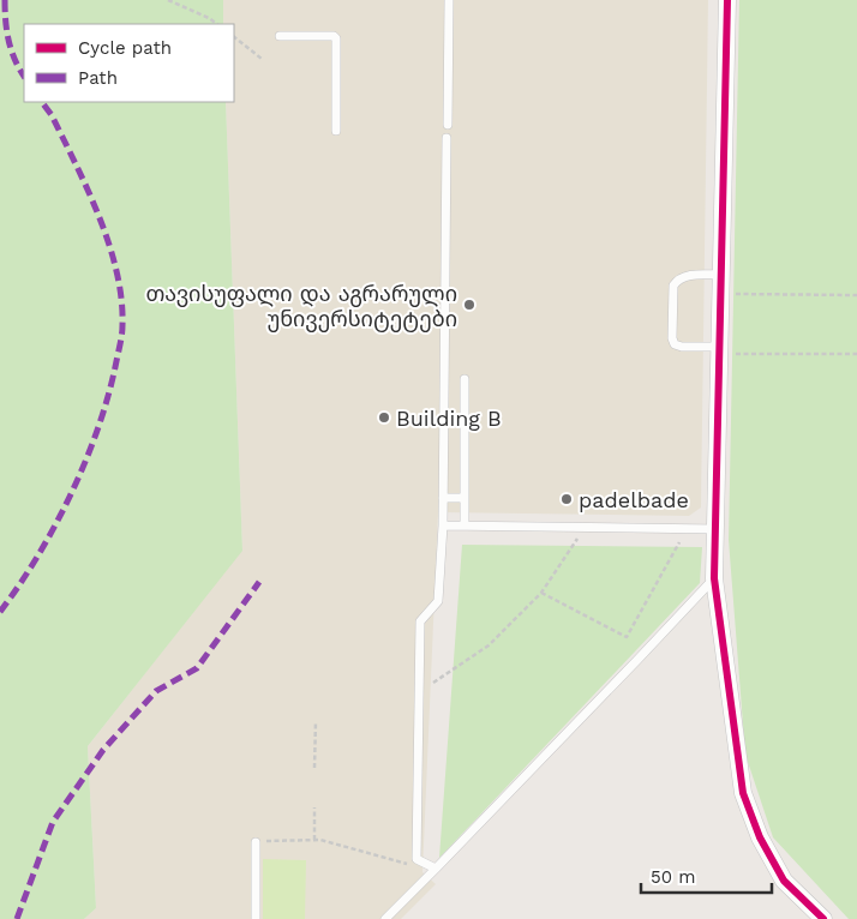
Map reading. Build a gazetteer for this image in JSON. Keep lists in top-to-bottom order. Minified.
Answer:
{"places":["თავისუფალი და აგრარული უნივერსიტეტები","Building B","padelbade"],"legend":["Cycle path","Path"],"scale_bar":"50 m"}
